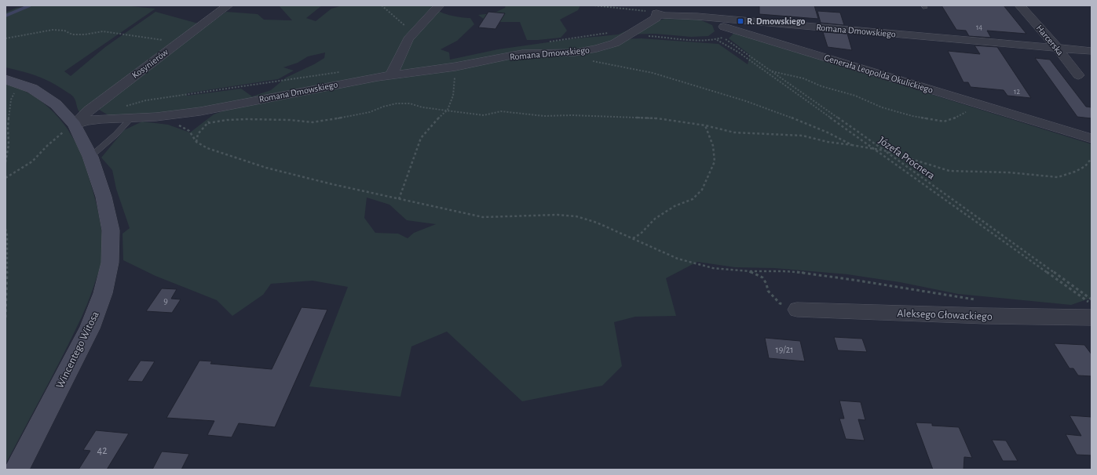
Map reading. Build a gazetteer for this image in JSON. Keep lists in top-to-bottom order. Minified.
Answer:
{"streets":{"street":["Romana Dmowskiego","Harcerska","Kosynierów","Generała Leopolda Okulickiego","Aleksego Głowackiego","Wincentego Witosa"],"path":["Józefa Procnera"]},"crossings":[["Romana Dmowskiego","Harcerska"],["Romana Dmowskiego","Kosynierów"],["Romana Dmowskiego","Generała Leopolda Okulickiego"],["Romana Dmowskiego","Wincentego Witosa"],["Kosynierów","Wincentego Witosa"],["Generała Leopolda Okulickiego","Józefa Procnera"]],"places":{"transit":["R. Dmowskiego"]},"house_numbers":["14","12","9","19/21","42"]}
